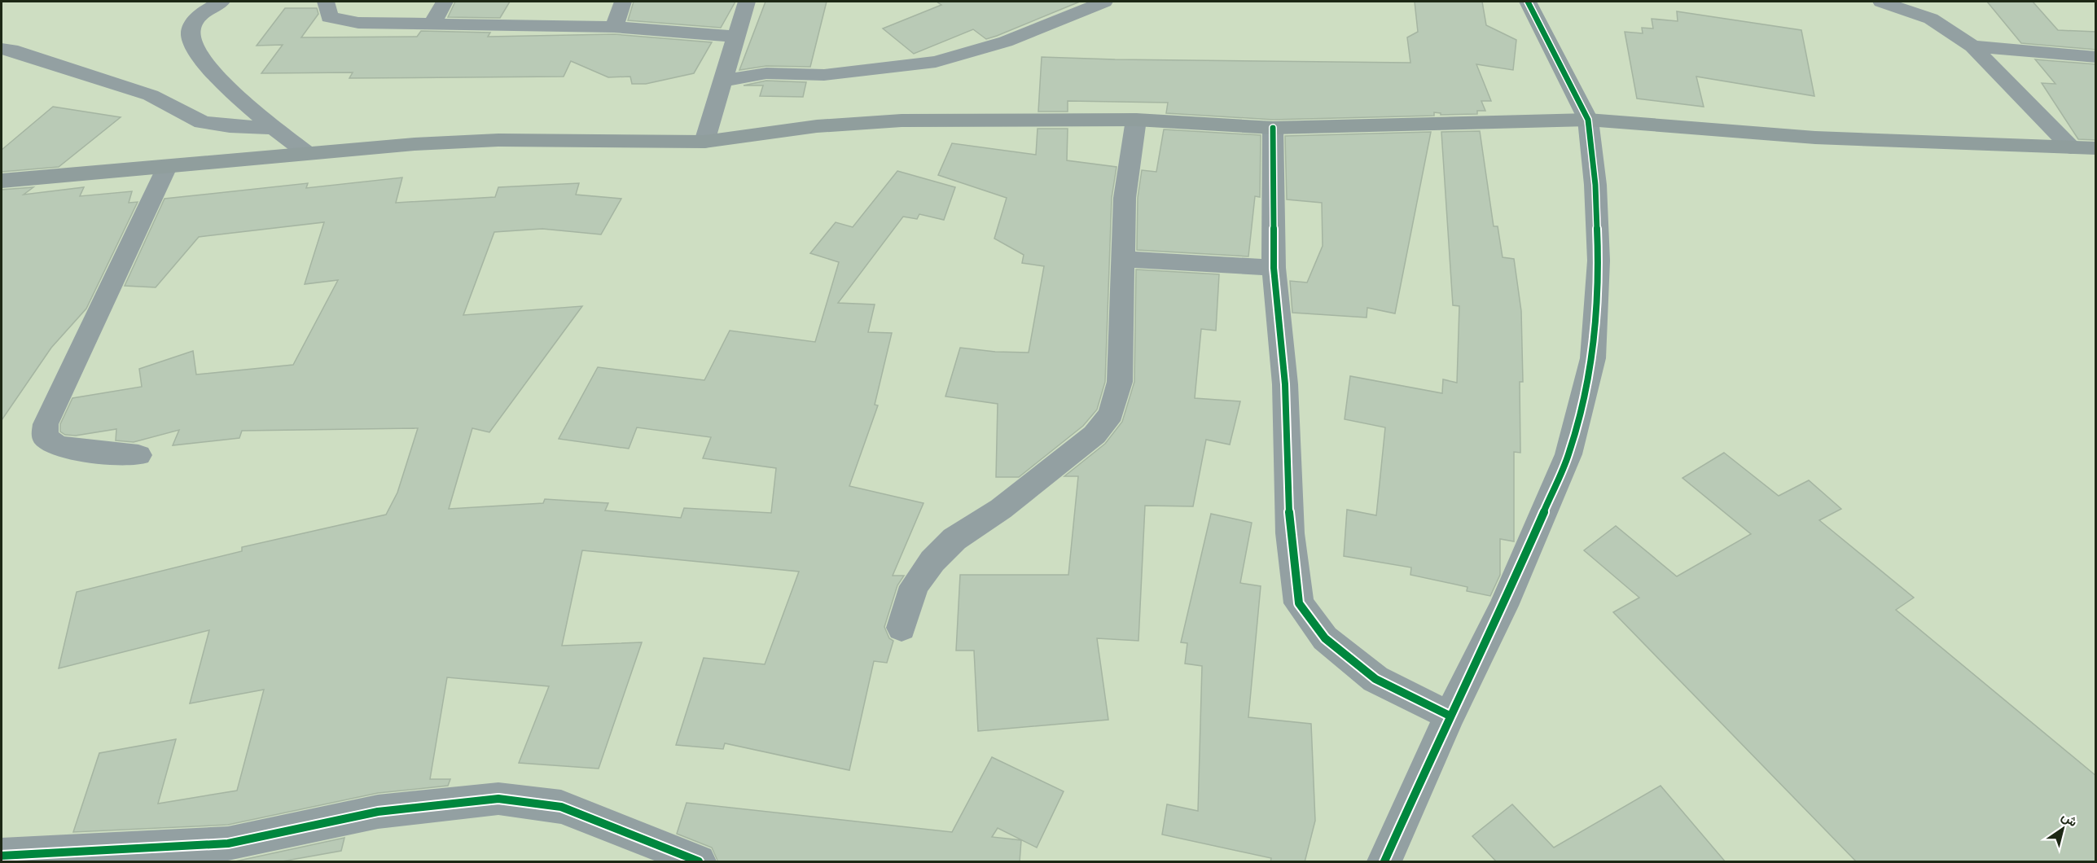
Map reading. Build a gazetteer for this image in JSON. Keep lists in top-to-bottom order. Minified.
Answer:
{"north":"top right"}
